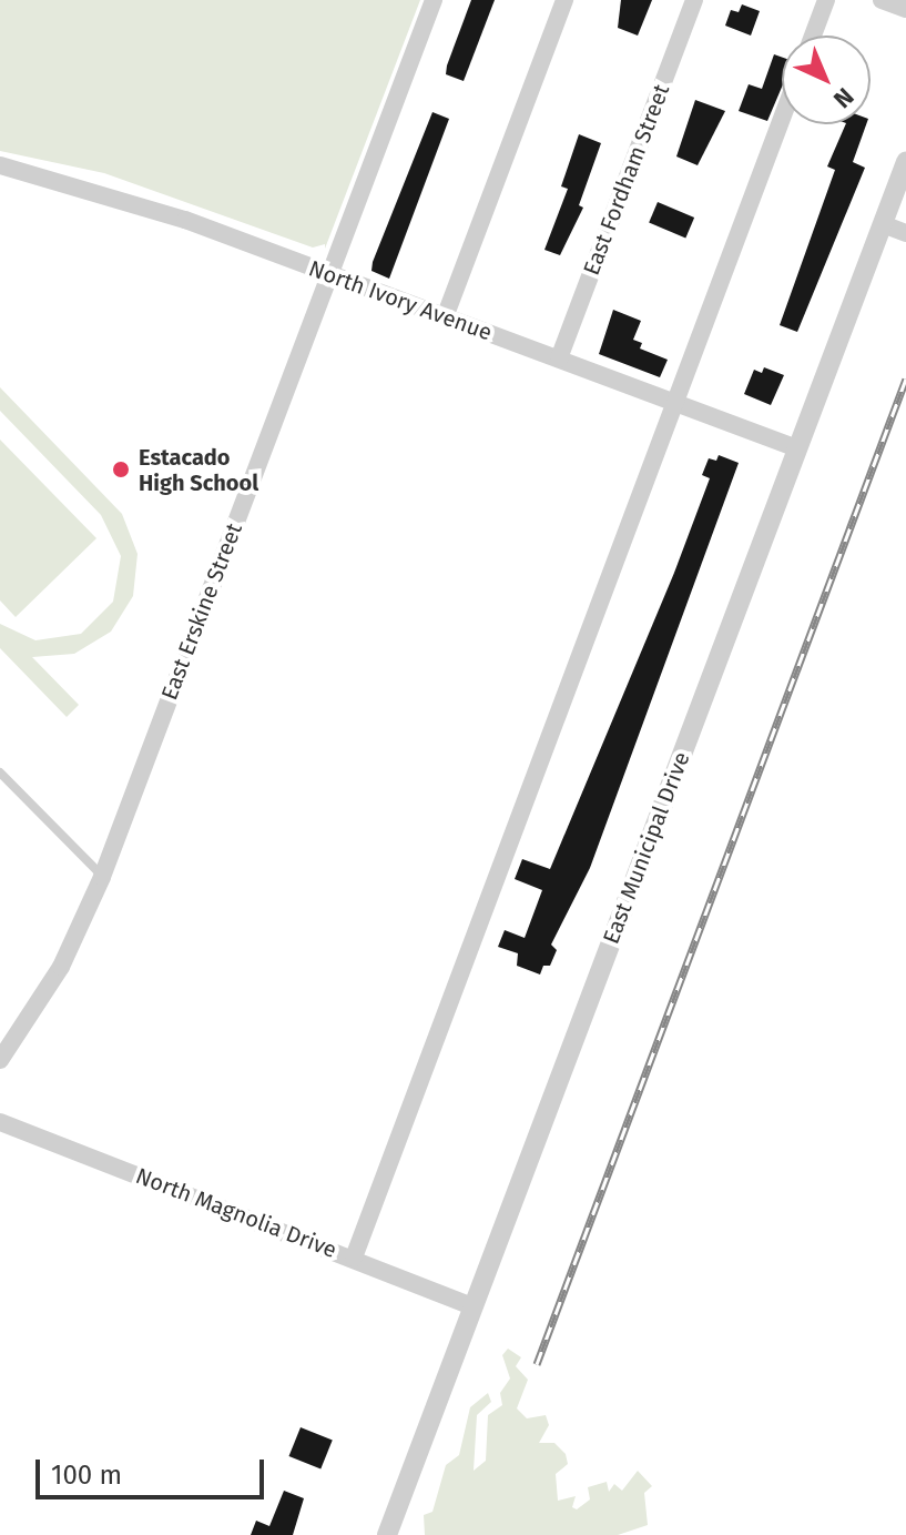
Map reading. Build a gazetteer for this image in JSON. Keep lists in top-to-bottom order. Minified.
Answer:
{"streets":{"street":["East Fordham Street","North Ivory Avenue","East Erskine Street","East Municipal Drive","North Magnolia Drive"]},"crossings":[["East Fordham Street","North Ivory Avenue"],["North Ivory Avenue","East Erskine Street"],["North Ivory Avenue","East Municipal Drive"],["East Municipal Drive","North Magnolia Drive"]],"places":["Estacado High School"],"scale_bar":"100 m","north":"bottom right"}
